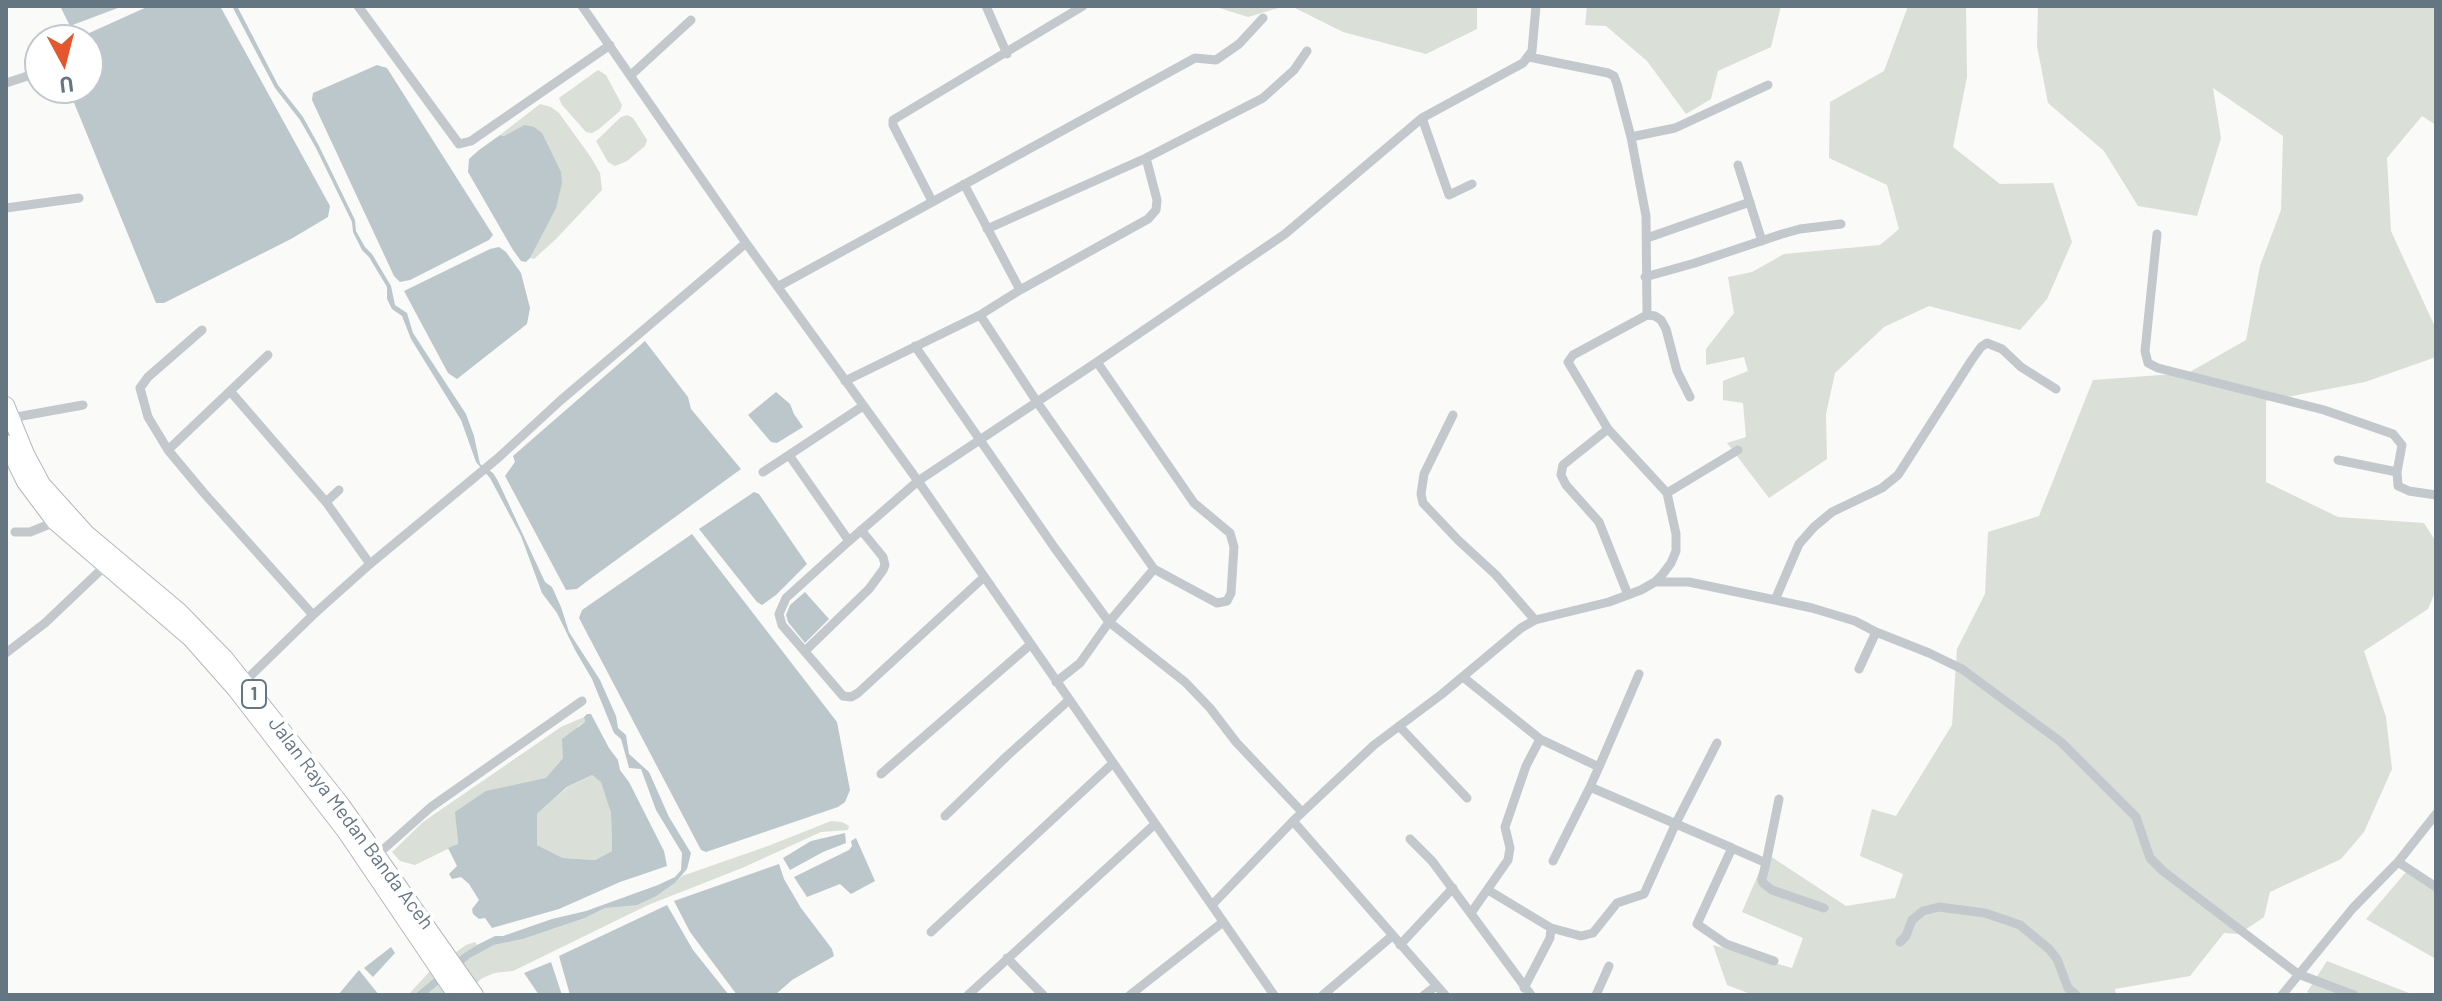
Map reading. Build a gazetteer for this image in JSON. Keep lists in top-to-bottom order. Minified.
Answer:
{"streets":{"highway":["1","Jalan Raya Medan Banda Aceh"]},"north":"bottom"}
